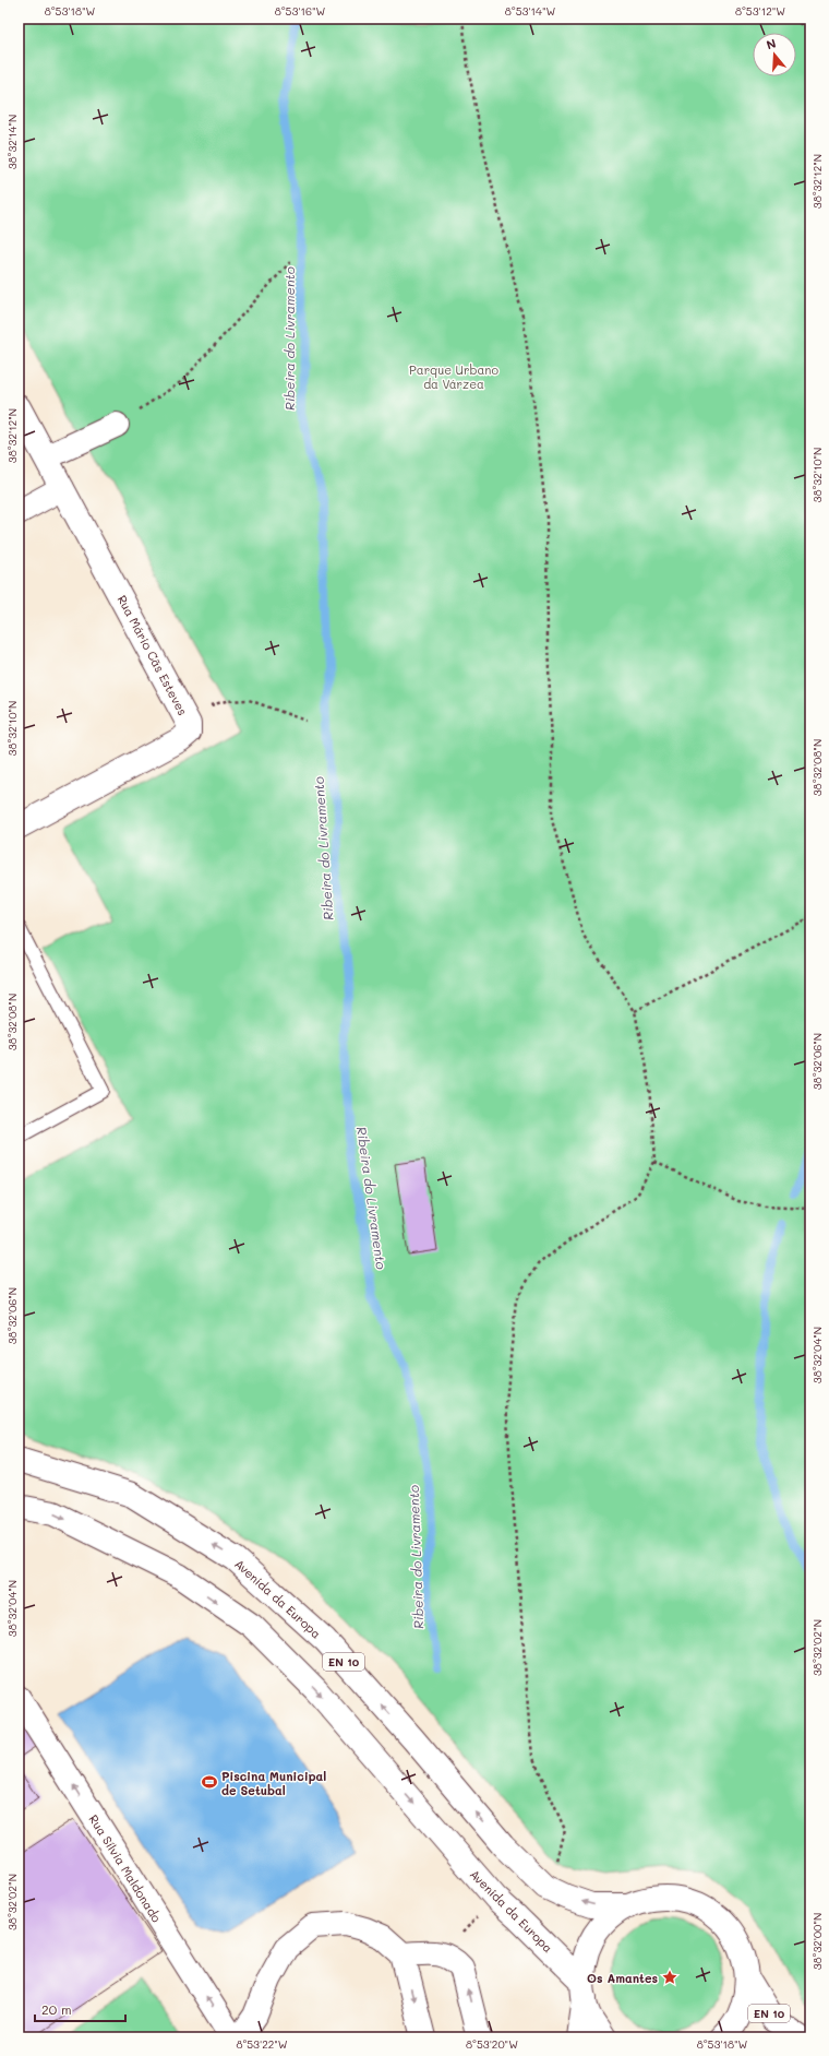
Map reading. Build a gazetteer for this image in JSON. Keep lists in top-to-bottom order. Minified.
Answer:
{"streets":{"main road":["Rua Mário Cãs Esteves","Avenida da Europa","EN 10","Rua Sílvia Maldonado"]},"one_way":["Rua Sílvia Maldonado"],"water":["Ribeira do Livramento"],"parks":["Parque Urbano da Várzea"],"places":{"sports":["Piscina Municipal de Setubal"],"place":["Os Amantes"]},"scale_bar":"20 m","north":"top","coordinates":["8°53'18\"W","8°53'16\"W","8°53'14\"W","8°53'12\"W","38°32'14\"N","38°32'12\"N","38°32'10\"N","38°32'08\"N","38°32'06\"N","38°32'04\"N","38°32'02\"N","38°32'00\"N","8°53'22\"W","8°53'20\"W"]}
